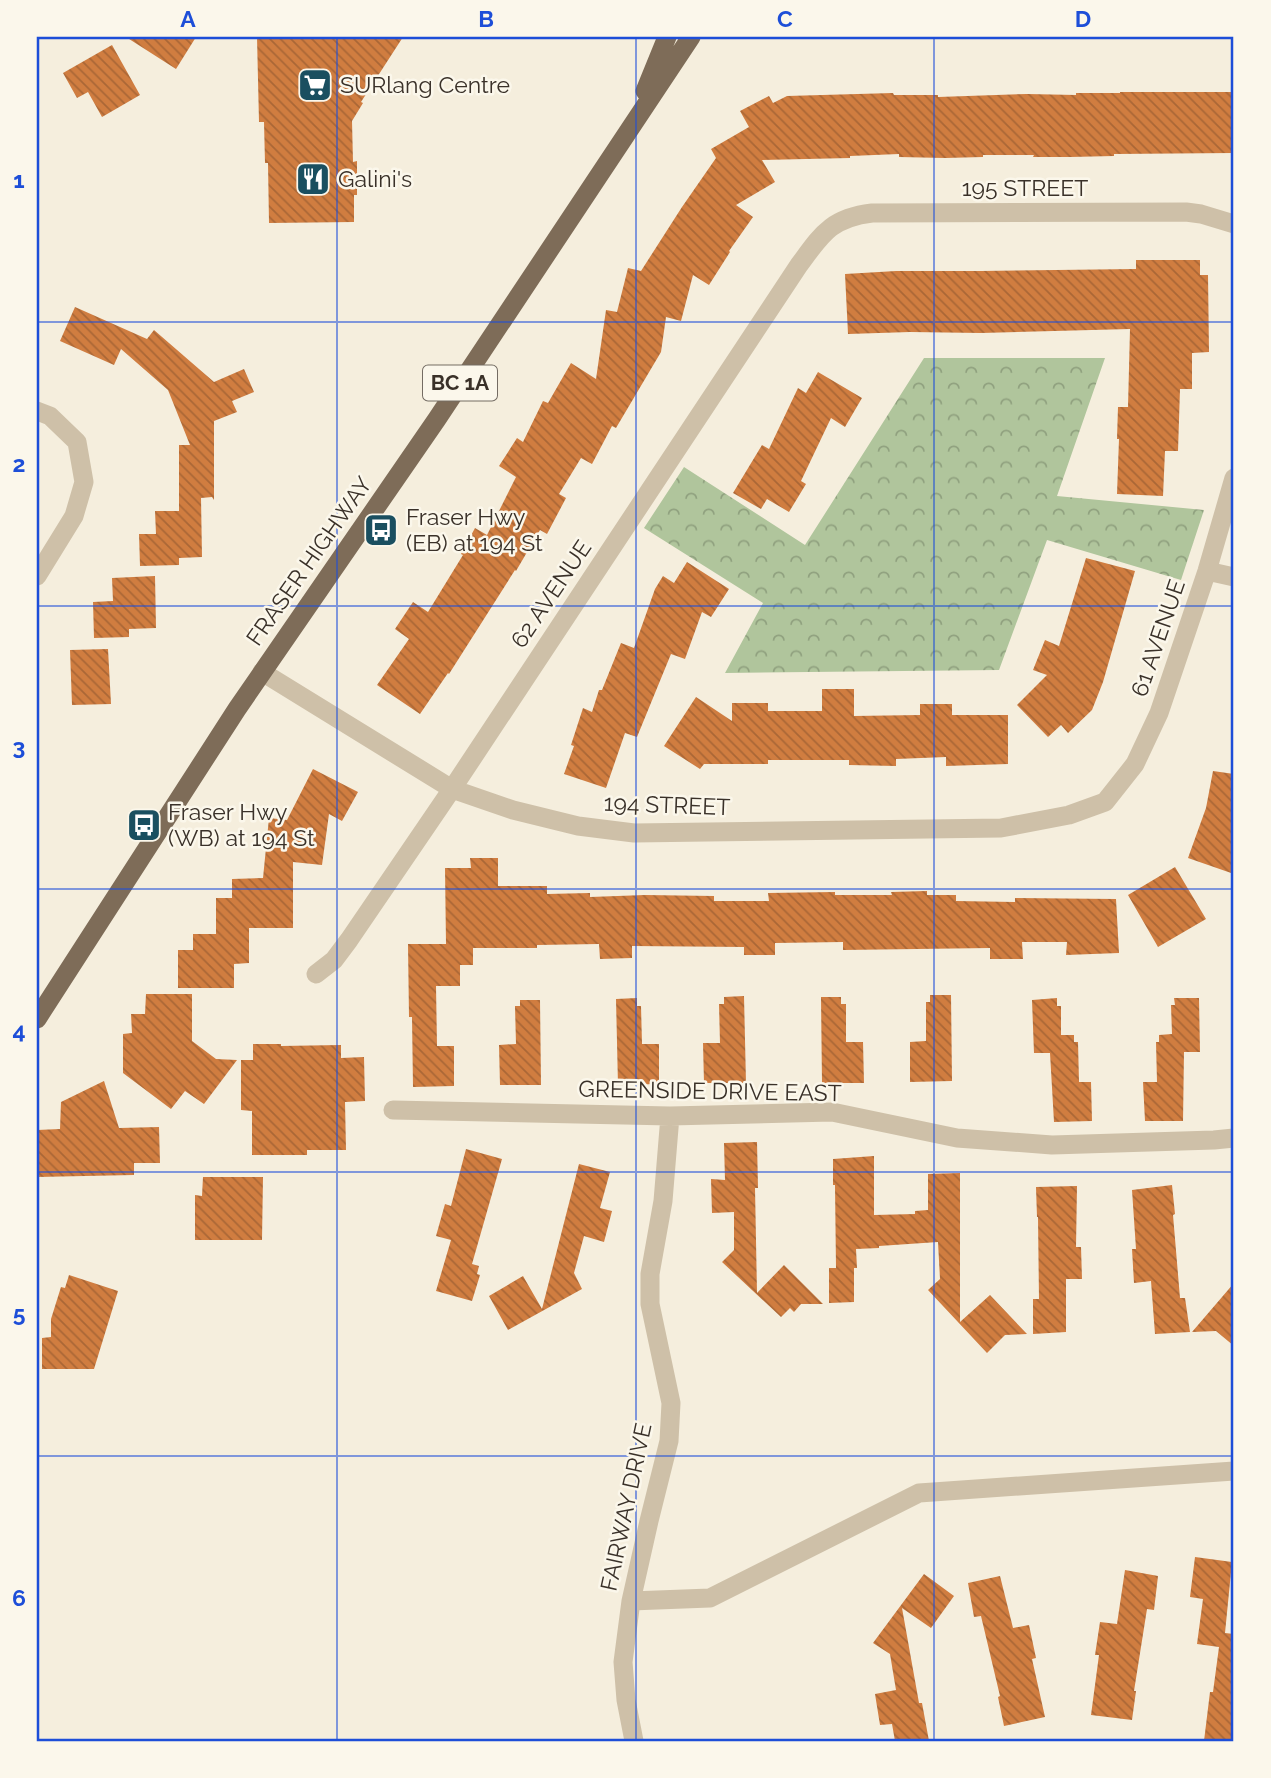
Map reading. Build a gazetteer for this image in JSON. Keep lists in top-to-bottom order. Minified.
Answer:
{"streets":{"main road":["BC 1A","FRASER HIGHWAY"],"street":["195 STREET","62 AVENUE","61 AVENUE","194 STREET","GREENSIDE DRIVE EAST","FAIRWAY DRIVE"]},"crossings":[["195 STREET","62 AVENUE"],["FRASER HIGHWAY","194 STREET"],["62 AVENUE","194 STREET"],["61 AVENUE","194 STREET"],["GREENSIDE DRIVE EAST","FAIRWAY DRIVE"]],"places":{"supermarket":["SURlang Centre"],"restaurant":["Galini's"],"bus stop":["Fraser Hwy (EB) at 194 St","Fraser Hwy (WB) at 194 St"]},"grid":{"columns":["A","B","C","D"],"rows":["1","2","3","4","5","6"]}}
